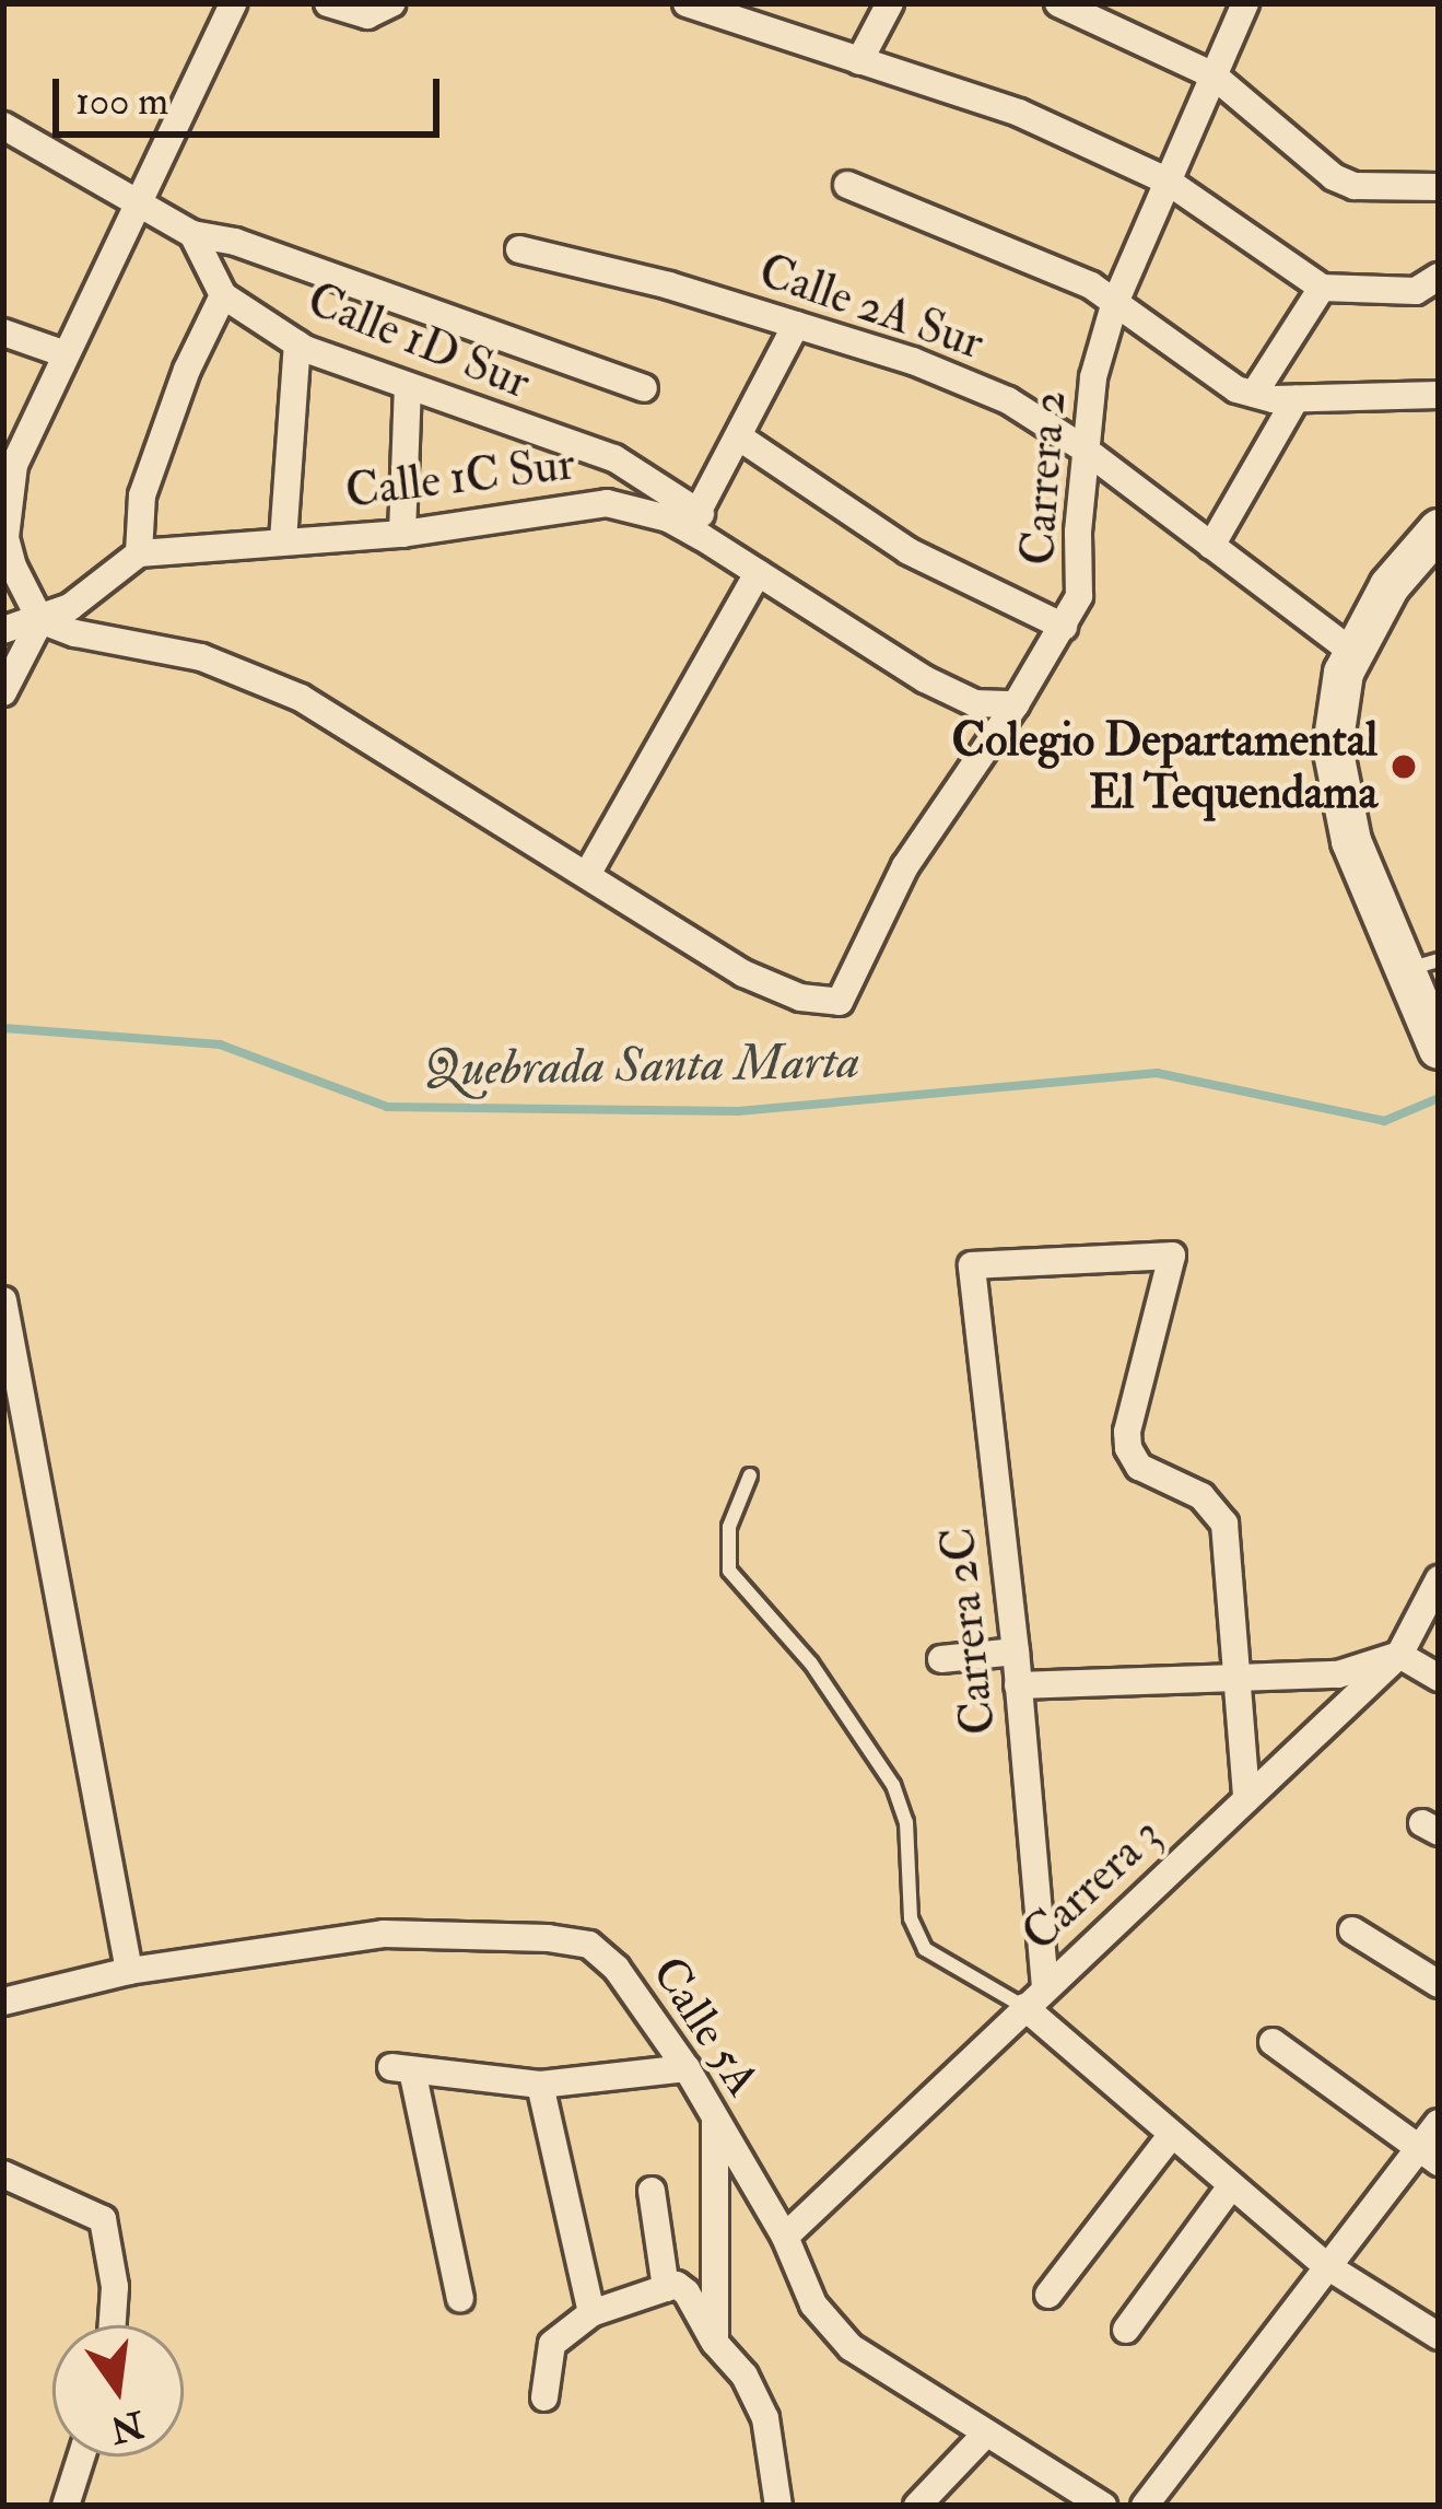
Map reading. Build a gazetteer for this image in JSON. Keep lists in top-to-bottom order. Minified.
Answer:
{"streets":{"street":["Calle 2A Sur","Calle 1D Sur","Calle 1C Sur","Carrera 2","Carrera 2C","Carrera 3","Calle 5A"]},"crossings":[["Calle 2A Sur","Carrera 2"],["Calle 1D Sur","Calle 1C Sur"],["Calle 1C Sur","Carrera 2"],["Carrera 2C","Carrera 3"],["Carrera 3","Calle 5A"]],"water":["Quebrada Santa Marta"],"places":["Colegio Departamental El Tequendama"],"scale_bar":"100 m","north":"bottom"}
